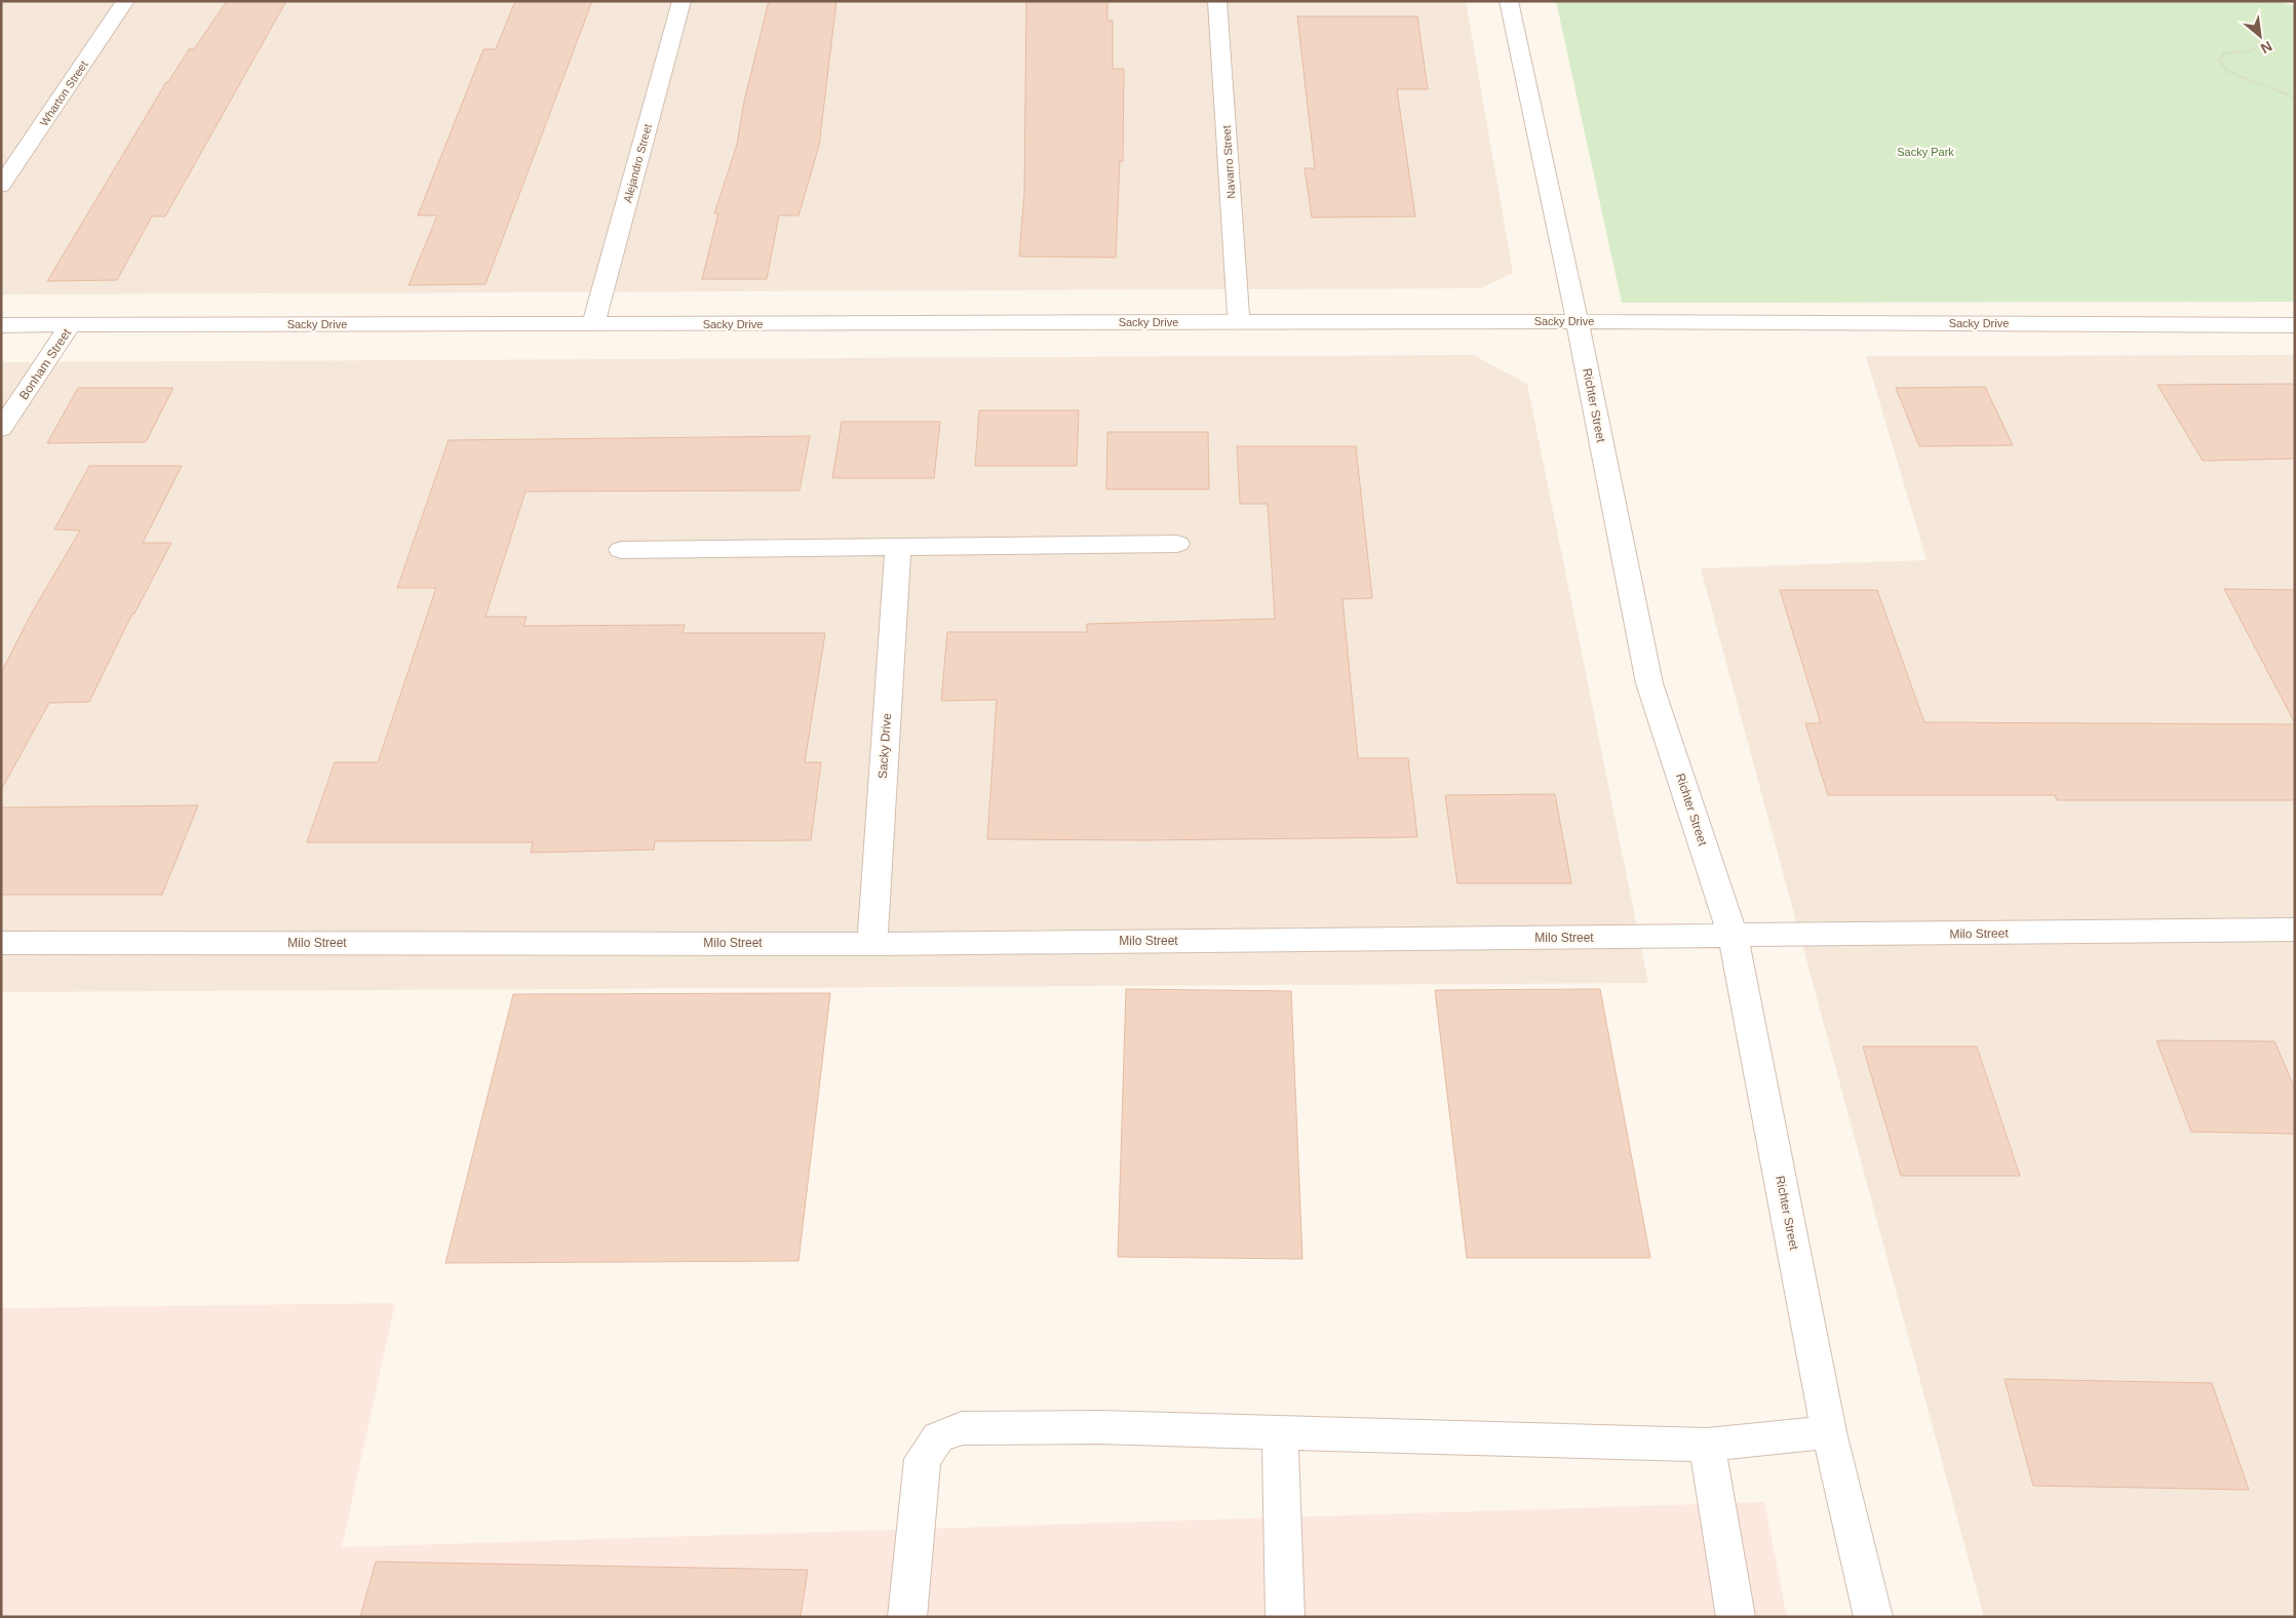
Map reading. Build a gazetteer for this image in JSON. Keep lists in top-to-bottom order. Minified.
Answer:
{"streets":{"street":["Wharton Street","Navarro Street","Alejandro Street","Sacky Drive","Bonham Street","Richter Street","Milo Street"]},"crossings":[["Navarro Street","Sacky Drive"],["Alejandro Street","Sacky Drive"],["Sacky Drive","Bonham Street"],["Sacky Drive","Richter Street"],["Sacky Drive","Milo Street"],["Richter Street","Milo Street"]],"parks":["Sacky Park"],"north":"bottom right"}
